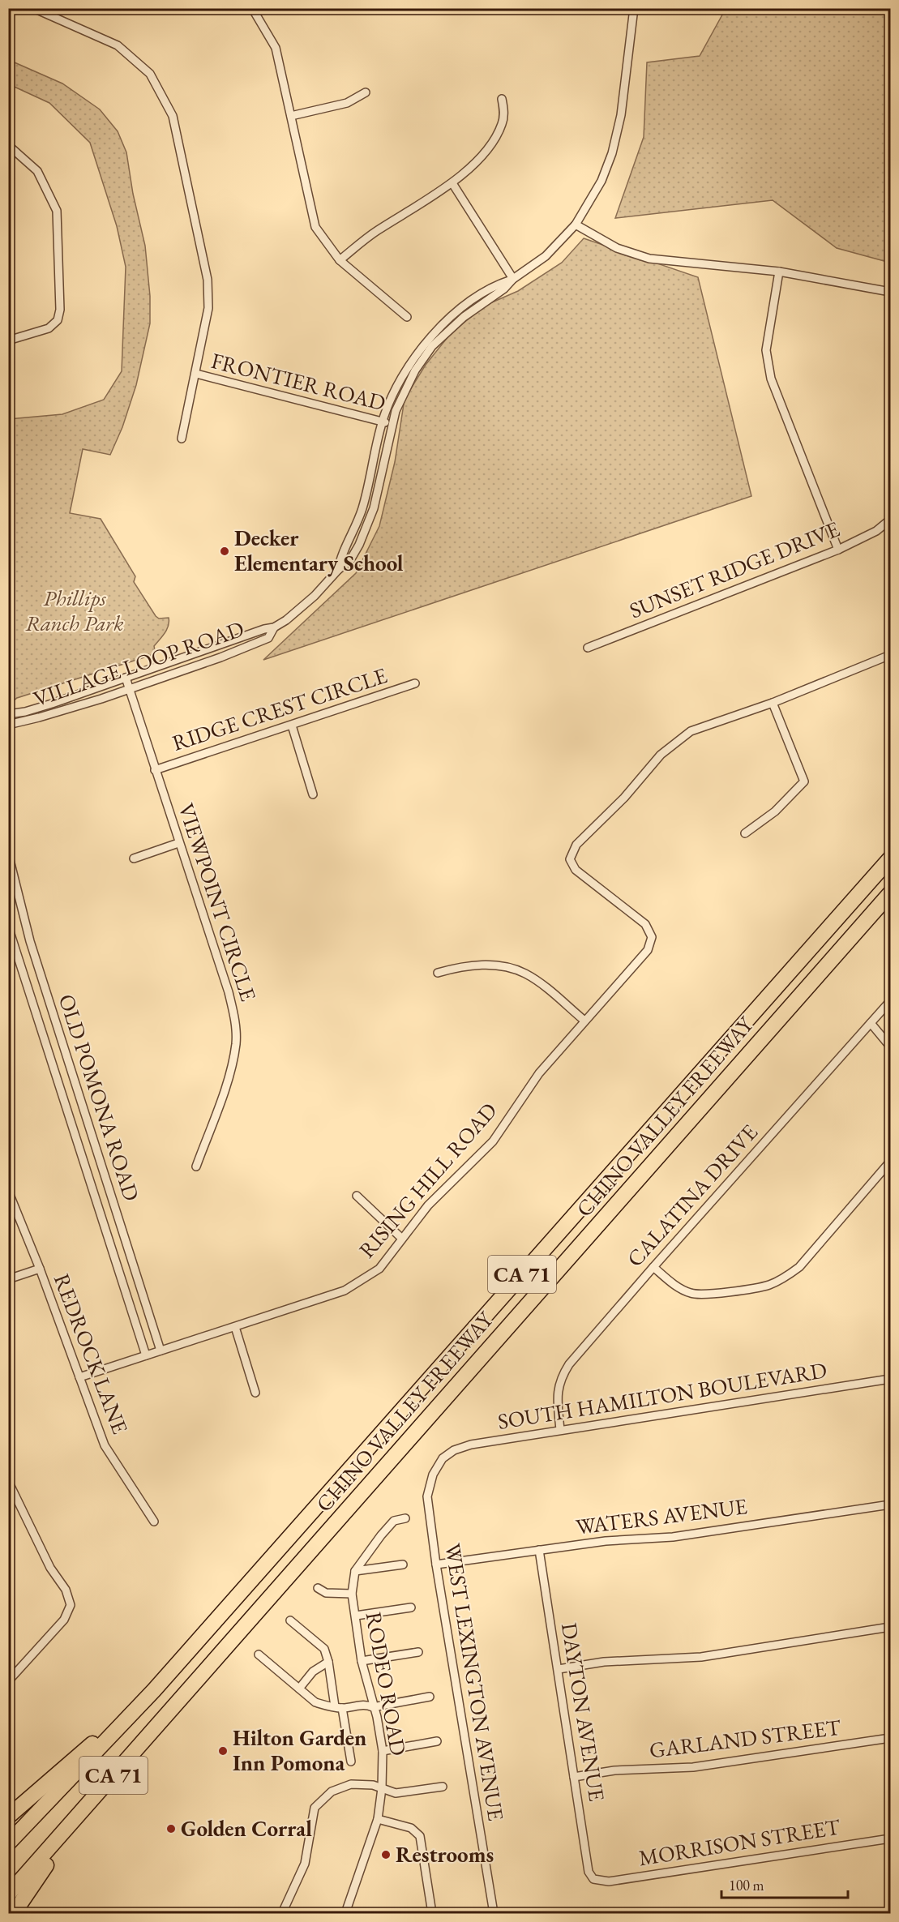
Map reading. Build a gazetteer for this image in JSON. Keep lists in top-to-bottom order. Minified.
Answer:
{"streets":{"highway":["CHINO VALLEY FREEWAY","CA 71"],"street":["FRONTIER ROAD","SUNSET RIDGE DRIVE","VILLAGE LOOP ROAD","RIDGE CREST CIRCLE","VIEWPOINT CIRCLE","OLD POMONA ROAD","RISING HILL ROAD","CALATINA DRIVE","REDROCK LANE","SOUTH HAMILTON BOULEVARD","WATERS AVENUE","WEST LEXINGTON AVENUE","RODEO ROAD","DAYTON AVENUE","GARLAND STREET","MORRISON STREET"]},"crossings":[["FRONTIER ROAD","VILLAGE LOOP ROAD"],["VILLAGE LOOP ROAD","VIEWPOINT CIRCLE"],["RIDGE CREST CIRCLE","VIEWPOINT CIRCLE"],["OLD POMONA ROAD","RISING HILL ROAD"],["RISING HILL ROAD","REDROCK LANE"],["CALATINA DRIVE","SOUTH HAMILTON BOULEVARD"],["SOUTH HAMILTON BOULEVARD","WEST LEXINGTON AVENUE"],["WATERS AVENUE","WEST LEXINGTON AVENUE"],["WATERS AVENUE","DAYTON AVENUE"],["DAYTON AVENUE","GARLAND STREET"],["DAYTON AVENUE","MORRISON STREET"]],"parks":["Phillips Ranch Park"],"places":["Decker Elementary School","Hilton Garden Inn Pomona","Golden Corral","Restrooms"],"scale_bar":"100 m"}
